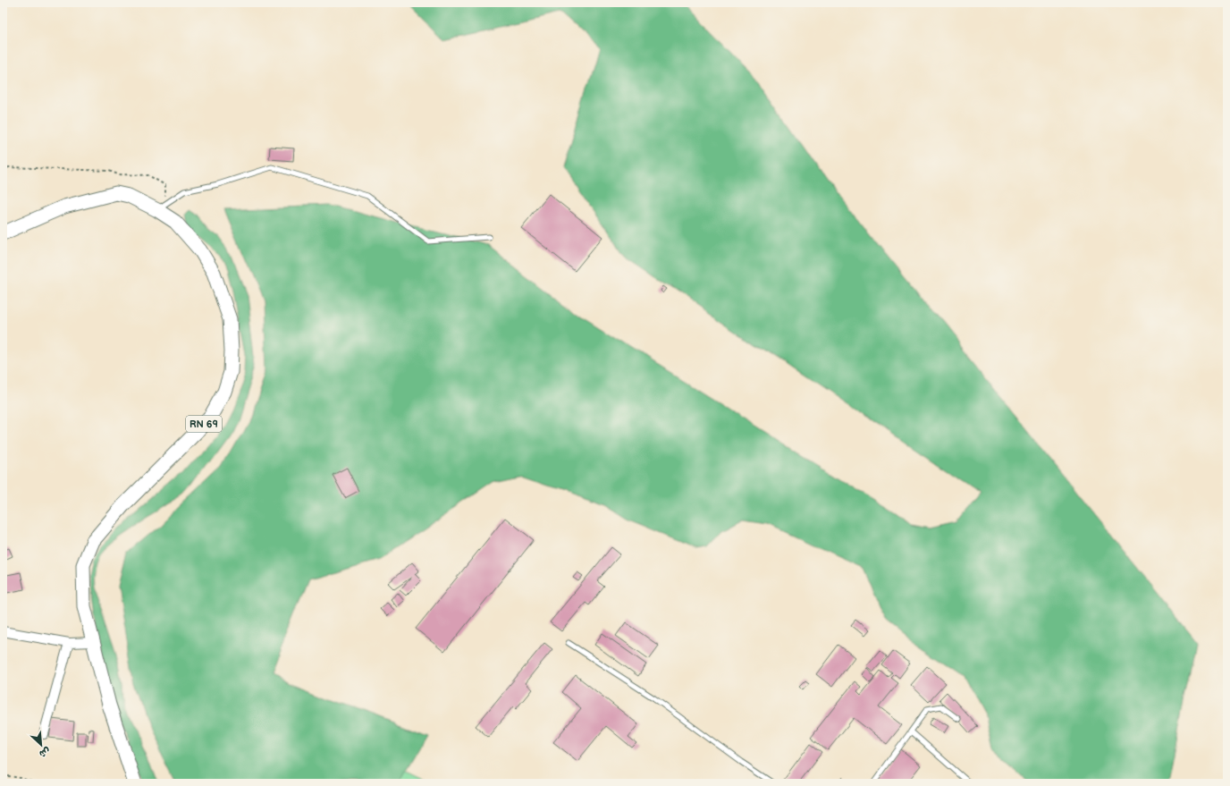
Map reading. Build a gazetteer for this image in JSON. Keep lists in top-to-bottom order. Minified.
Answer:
{"streets":{"main road":["RN 69"]},"north":"bottom right"}
